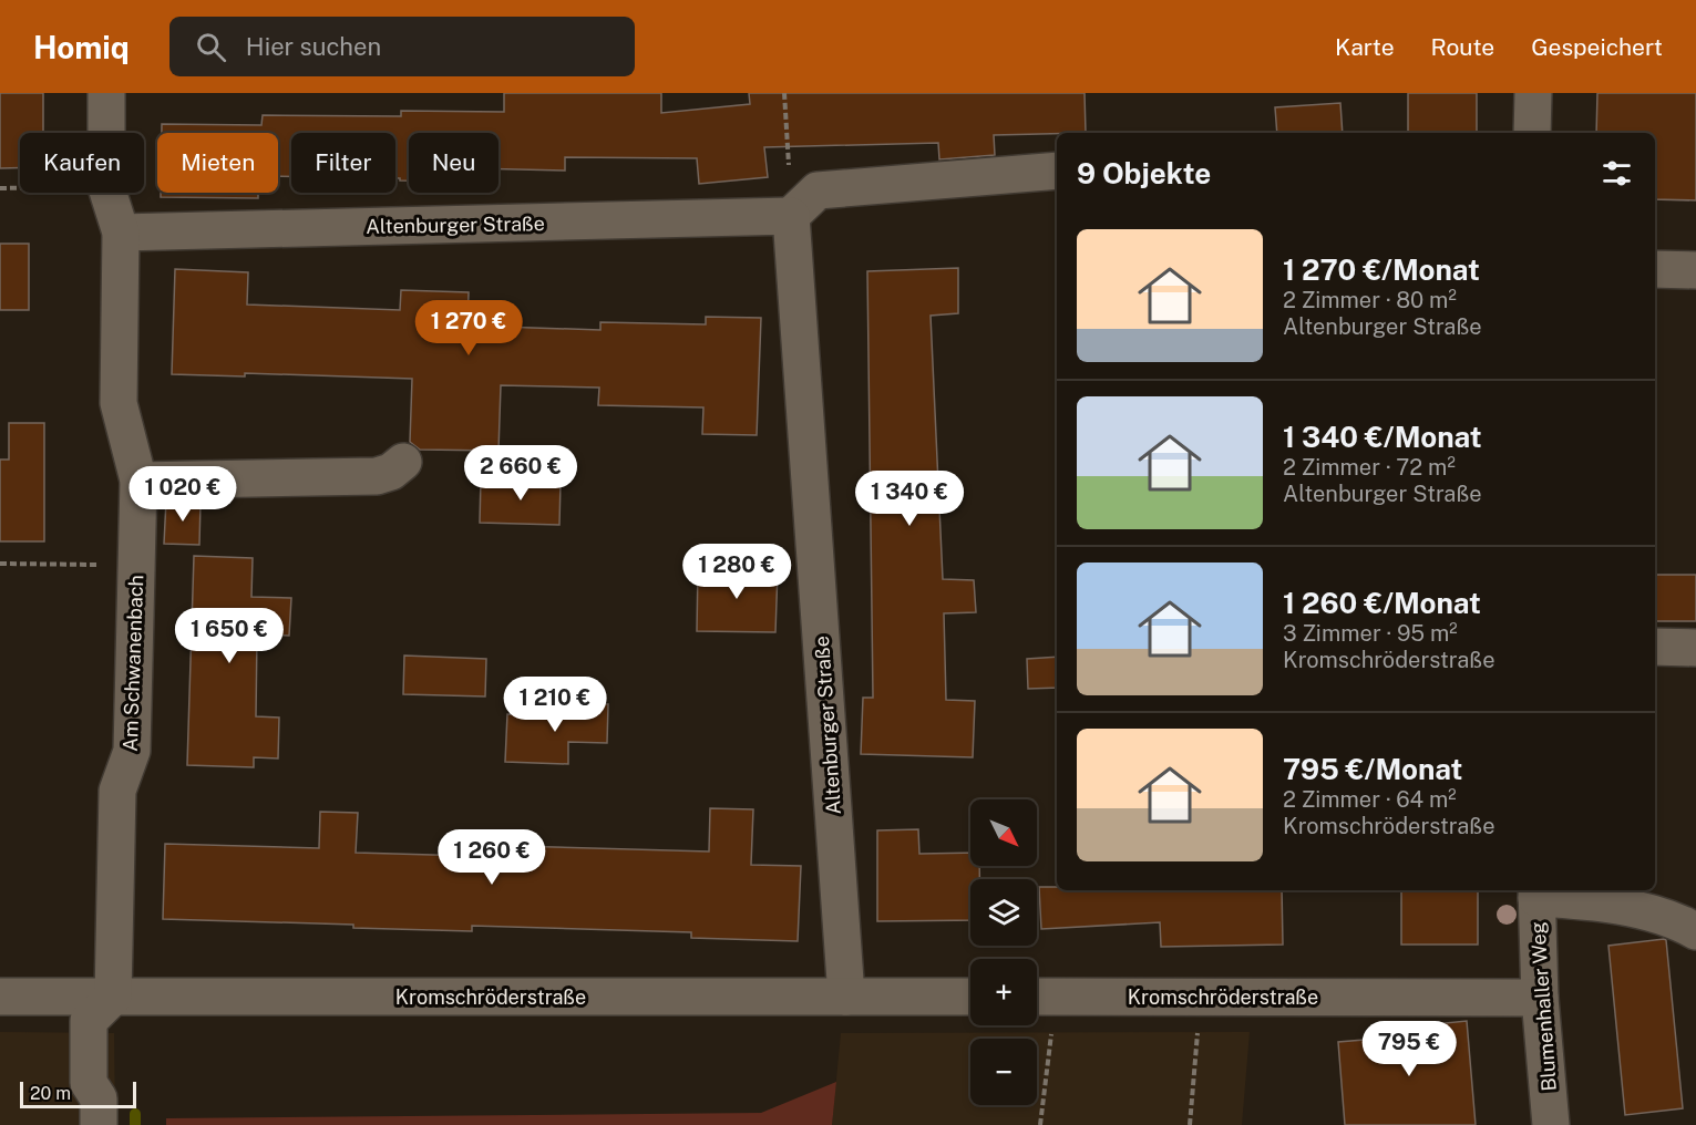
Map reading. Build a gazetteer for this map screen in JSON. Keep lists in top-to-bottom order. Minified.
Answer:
{"streets":{"street":["Altenburger Straße","Am Schwanenbach","Kromschröderstraße","Blumenhaller Weg"]},"crossings":[["Altenburger Straße","Am Schwanenbach"],["Altenburger Straße","Kromschröderstraße"],["Am Schwanenbach","Kromschröderstraße"],["Kromschröderstraße","Blumenhaller Weg"]],"scale_bar":"20 m","north":"bottom right","page":{"header":"Homiq","search":"Hier suchen","nav":["Karte","Route","Gespeichert"],"chip":["Kaufen","Mieten","Filter","Neu"],"heading":"9 Objekte","list":[{"name":"1 270 €/Monat","note":"2 Zimmer · 80 m² · Altenburger Straße"},{"name":"1 340 €/Monat","note":"2 Zimmer · 72 m² · Altenburger Straße"},{"name":"1 260 €/Monat","note":"3 Zimmer · 95 m² · Kromschröderstraße"},{"name":"795 €/Monat","note":"2 Zimmer · 64 m² · Kromschröderstraße"}],"price":["1 270 €","2 660 €","1 020 €","1 340 €","1 280 €","1 650 €","1 210 €","1 260 €","795 €"],"map_buttons":["+","−"],"scale":"20 m"}}
